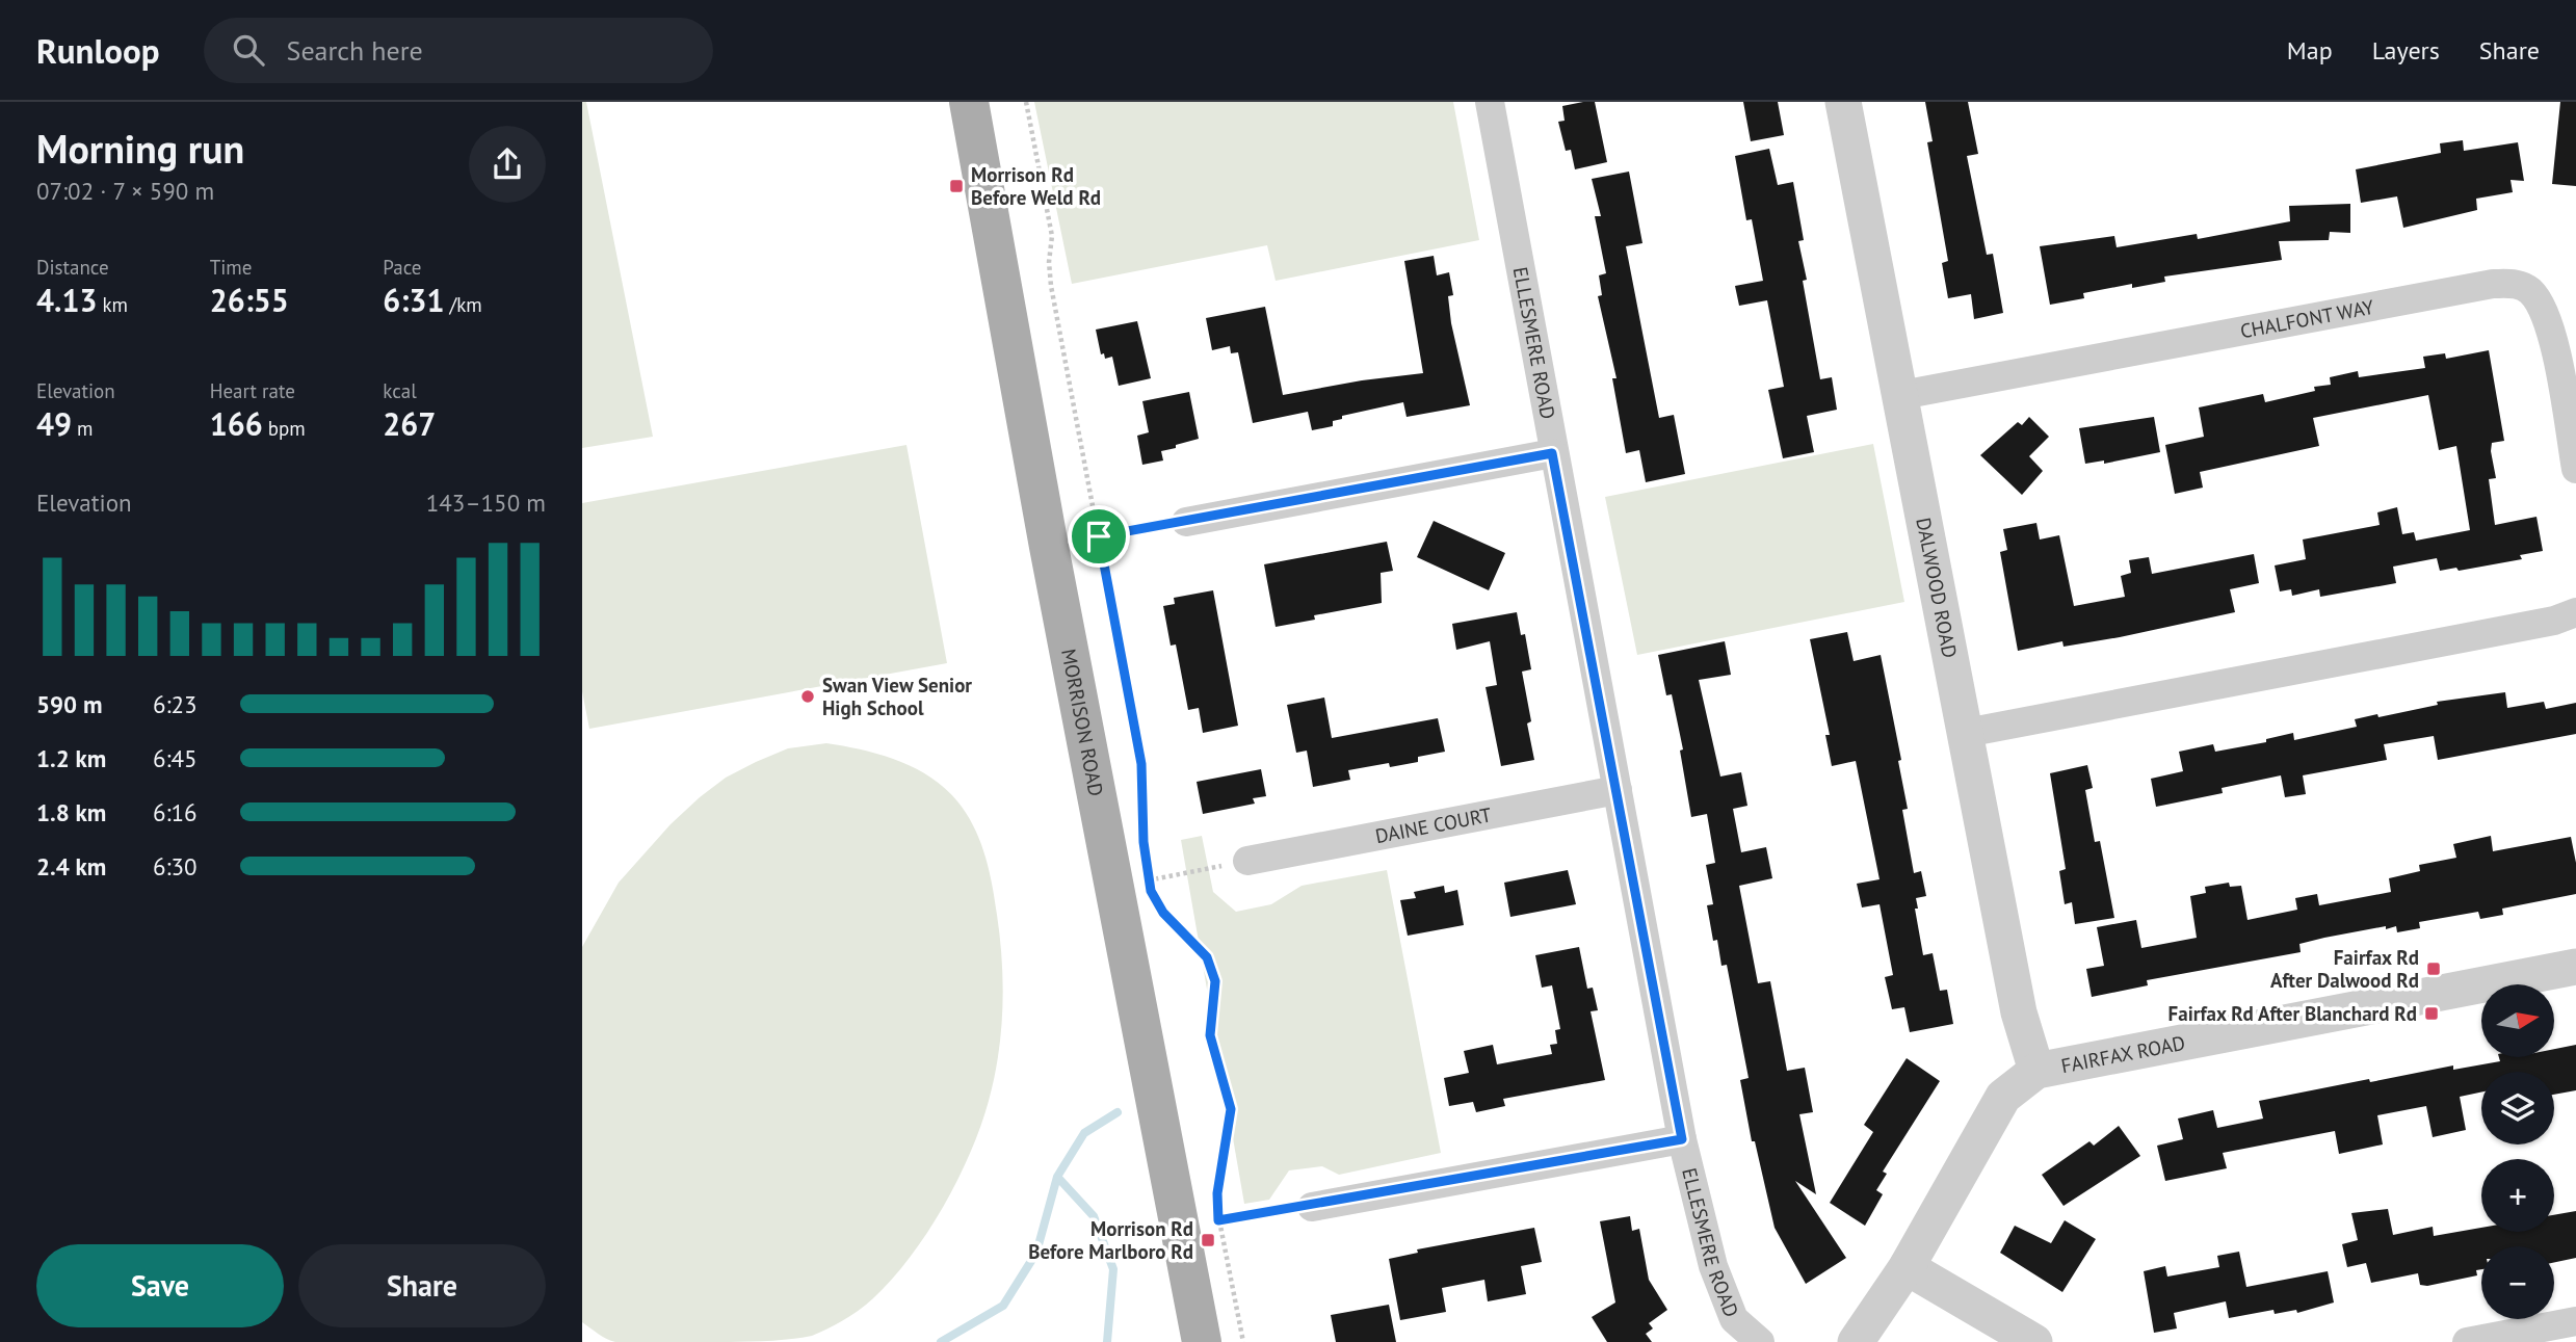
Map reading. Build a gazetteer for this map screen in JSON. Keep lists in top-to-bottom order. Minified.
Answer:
{"streets":{"main road":["MORRISON ROAD"],"street":["CHALFONT WAY","ELLESMERE ROAD","DALWOOD ROAD","DAINE COURT","FAIRFAX ROAD"]},"crossings":[["CHALFONT WAY","DALWOOD ROAD"],["ELLESMERE ROAD","DAINE COURT"],["DALWOOD ROAD","FAIRFAX ROAD"]],"places":{"transit":["Morrison Rd Before Weld Rd","Fairfax Rd After Dalwood Rd","Fairfax Rd After Blanchard Rd","Morrison Rd Before Marlboro Rd"],"other":["Swan View Senior High School"]},"north":"right","page":{"header":"Runloop","search":"Search here","nav":["Map","Layers","Share"],"heading":["Morning run","07:02 · 7 × 590 m"],"stats":[["Distance","4.13 km"],["Time","26:55"],["Pace","6:31 /km"],["Elevation","49 m"],["Heart rate","166 bpm"],["kcal","267"]],"chart":["Elevation","143–150 m"],"list":[{"name":"590 m","note":"6:23"},{"name":"1.2 km","note":"6:45"},{"name":"1.8 km","note":"6:16"},{"name":"2.4 km","note":"6:30"}],"map_buttons":["+","−"],"buttons":["Save","Share"]}}
